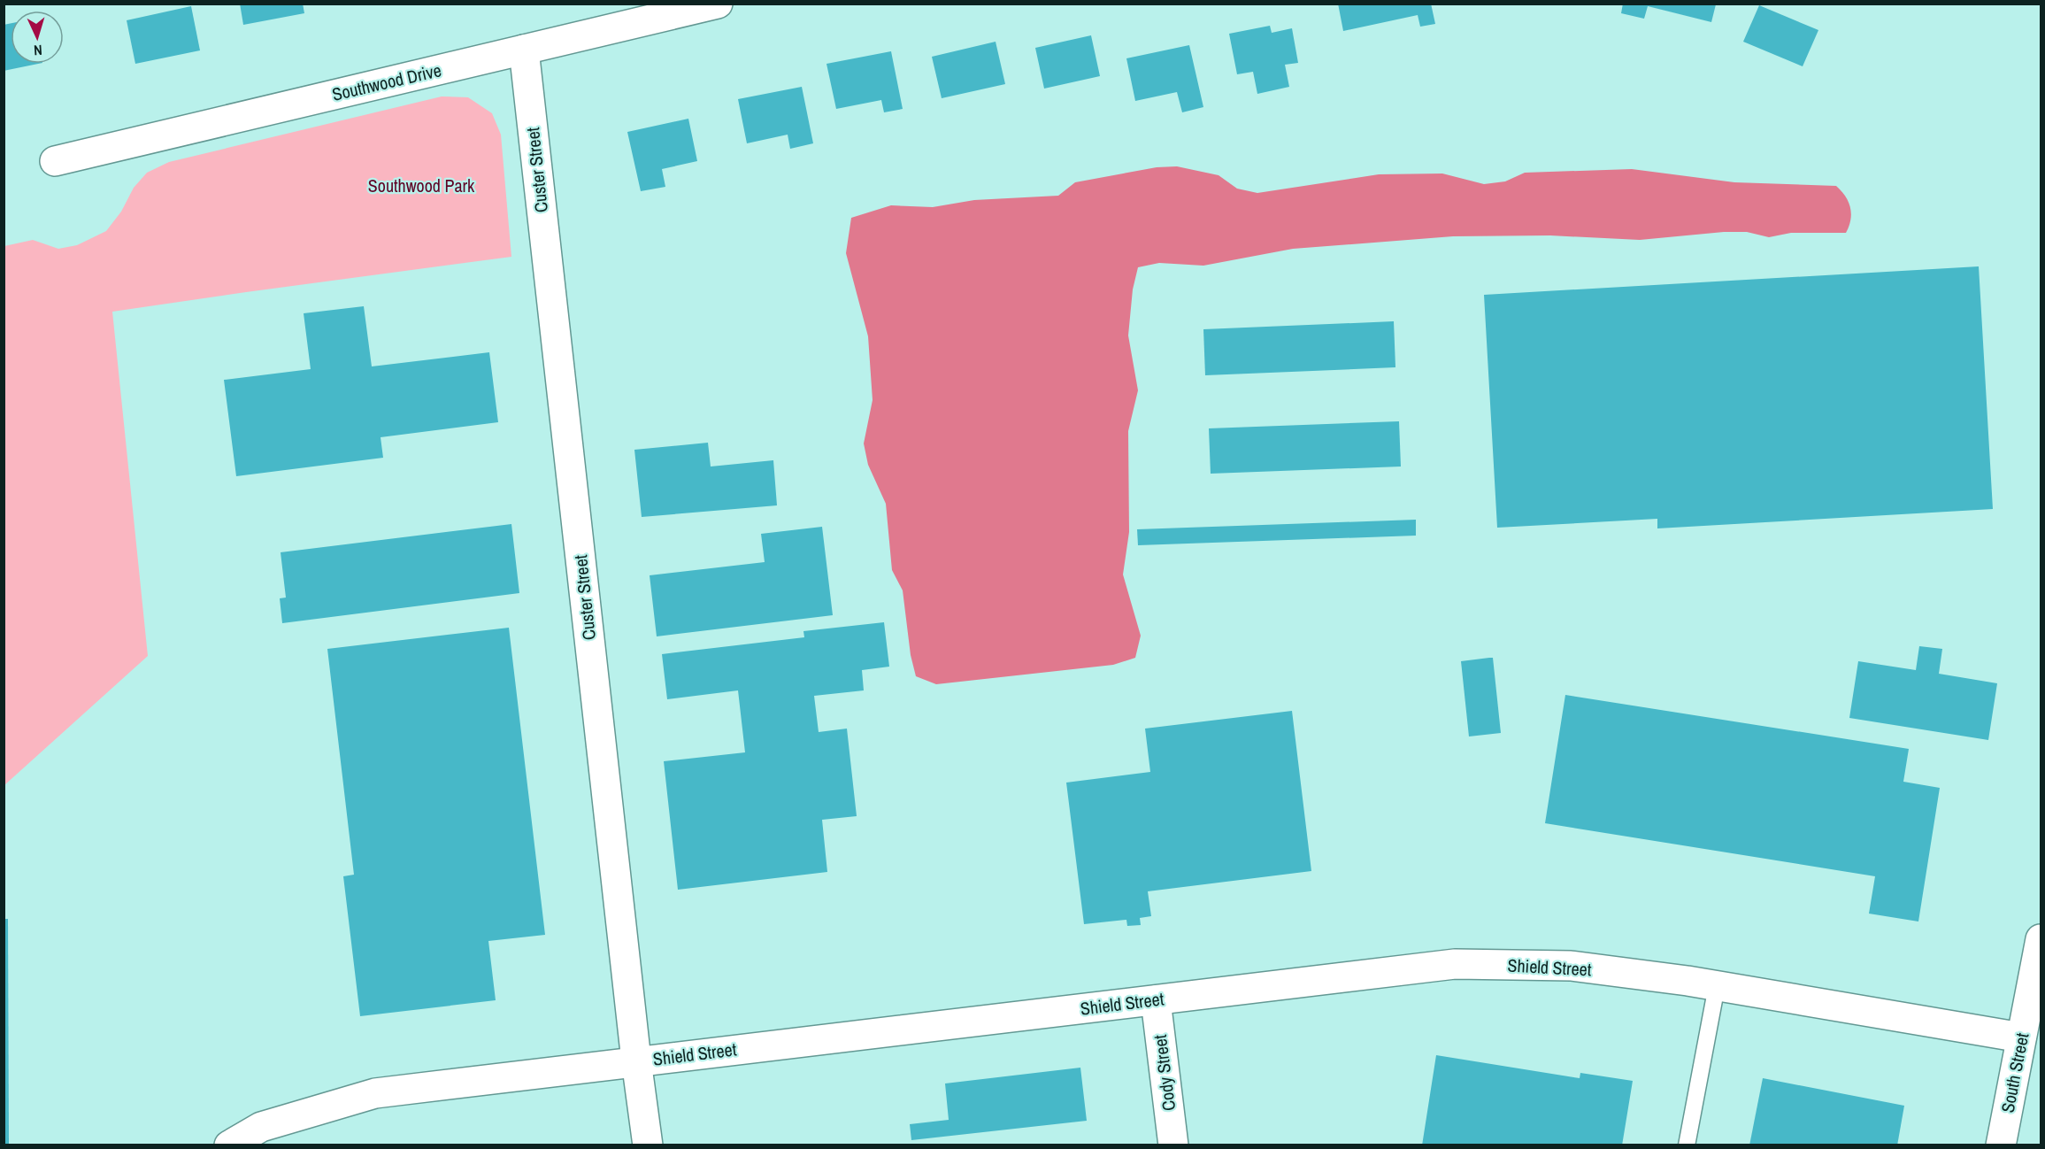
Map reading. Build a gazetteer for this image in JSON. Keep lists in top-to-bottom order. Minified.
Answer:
{"streets":{"street":["Southwood Drive","Custer Street","Shield Street","Cody Street","South Street"]},"crossings":[["Southwood Drive","Custer Street"],["Custer Street","Shield Street"],["Shield Street","Cody Street"],["Shield Street","South Street"]],"parks":["Southwood Park"],"north":"bottom"}
